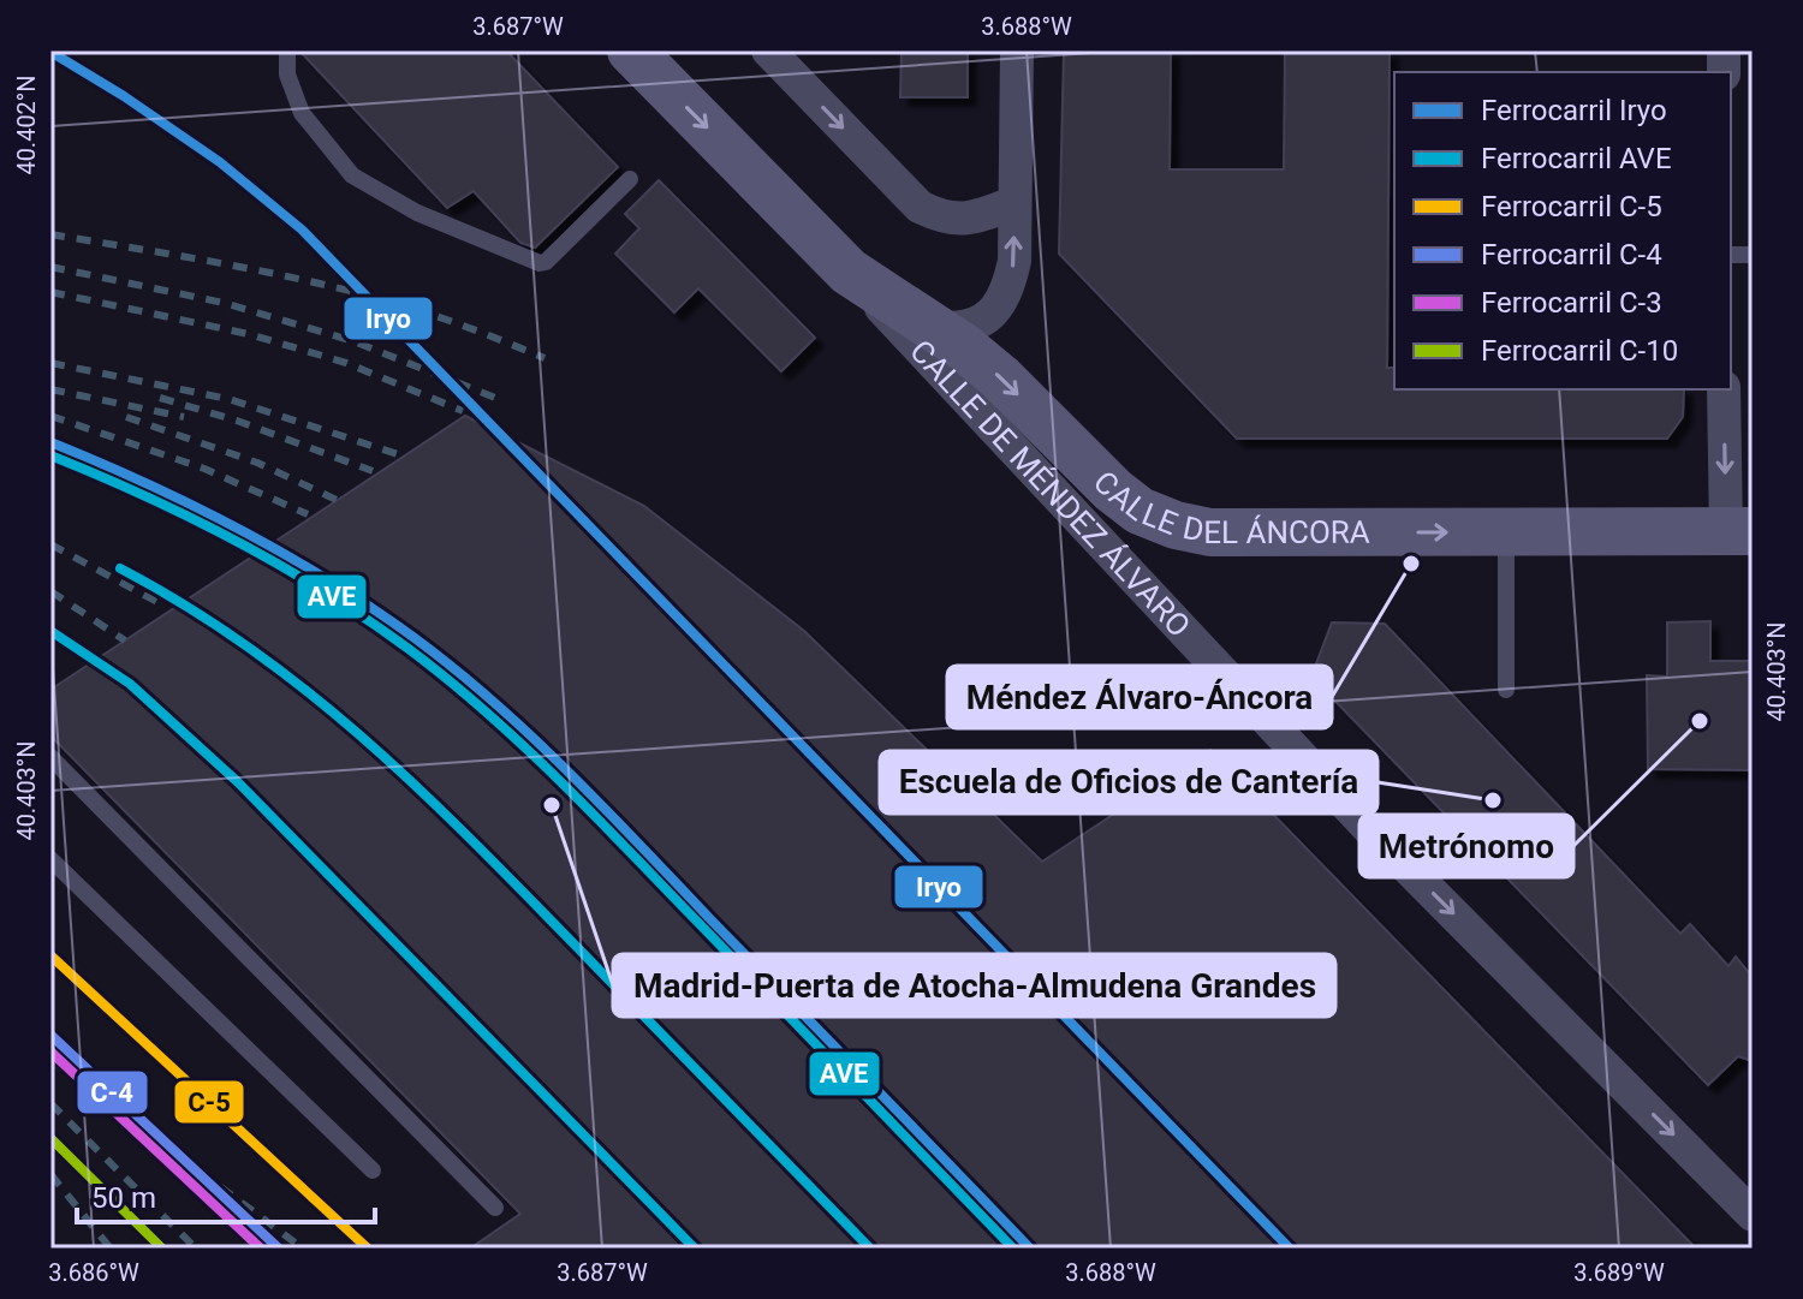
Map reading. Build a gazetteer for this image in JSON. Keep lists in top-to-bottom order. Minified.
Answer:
{"streets":{"main road":["CALLE DE MÉNDEZ ÁLVARO","CALLE DEL ÁNCORA"]},"crossings":[["CALLE DE MÉNDEZ ÁLVARO","CALLE DEL ÁNCORA"]],"one_way":["CALLE DE MÉNDEZ ÁLVARO","CALLE DEL ÁNCORA"],"places":["Méndez Álvaro-Áncora","Metrónomo","Escuela de Oficios de Cantería","Madrid-Puerta de Atocha-Almudena Grandes"],"lines":["rail line Iryo","rail line AVE","rail line C-5","rail line C-4","rail line C-3","rail line C-10"],"legend":["Ferrocarril Iryo","Ferrocarril AVE","Ferrocarril C-5","Ferrocarril C-4","Ferrocarril C-3","Ferrocarril C-10"],"scale_bar":"50 m","coordinates":["3.687°W","3.688°W","40.402°N","40.403°N","3.686°W","3.689°W"]}
